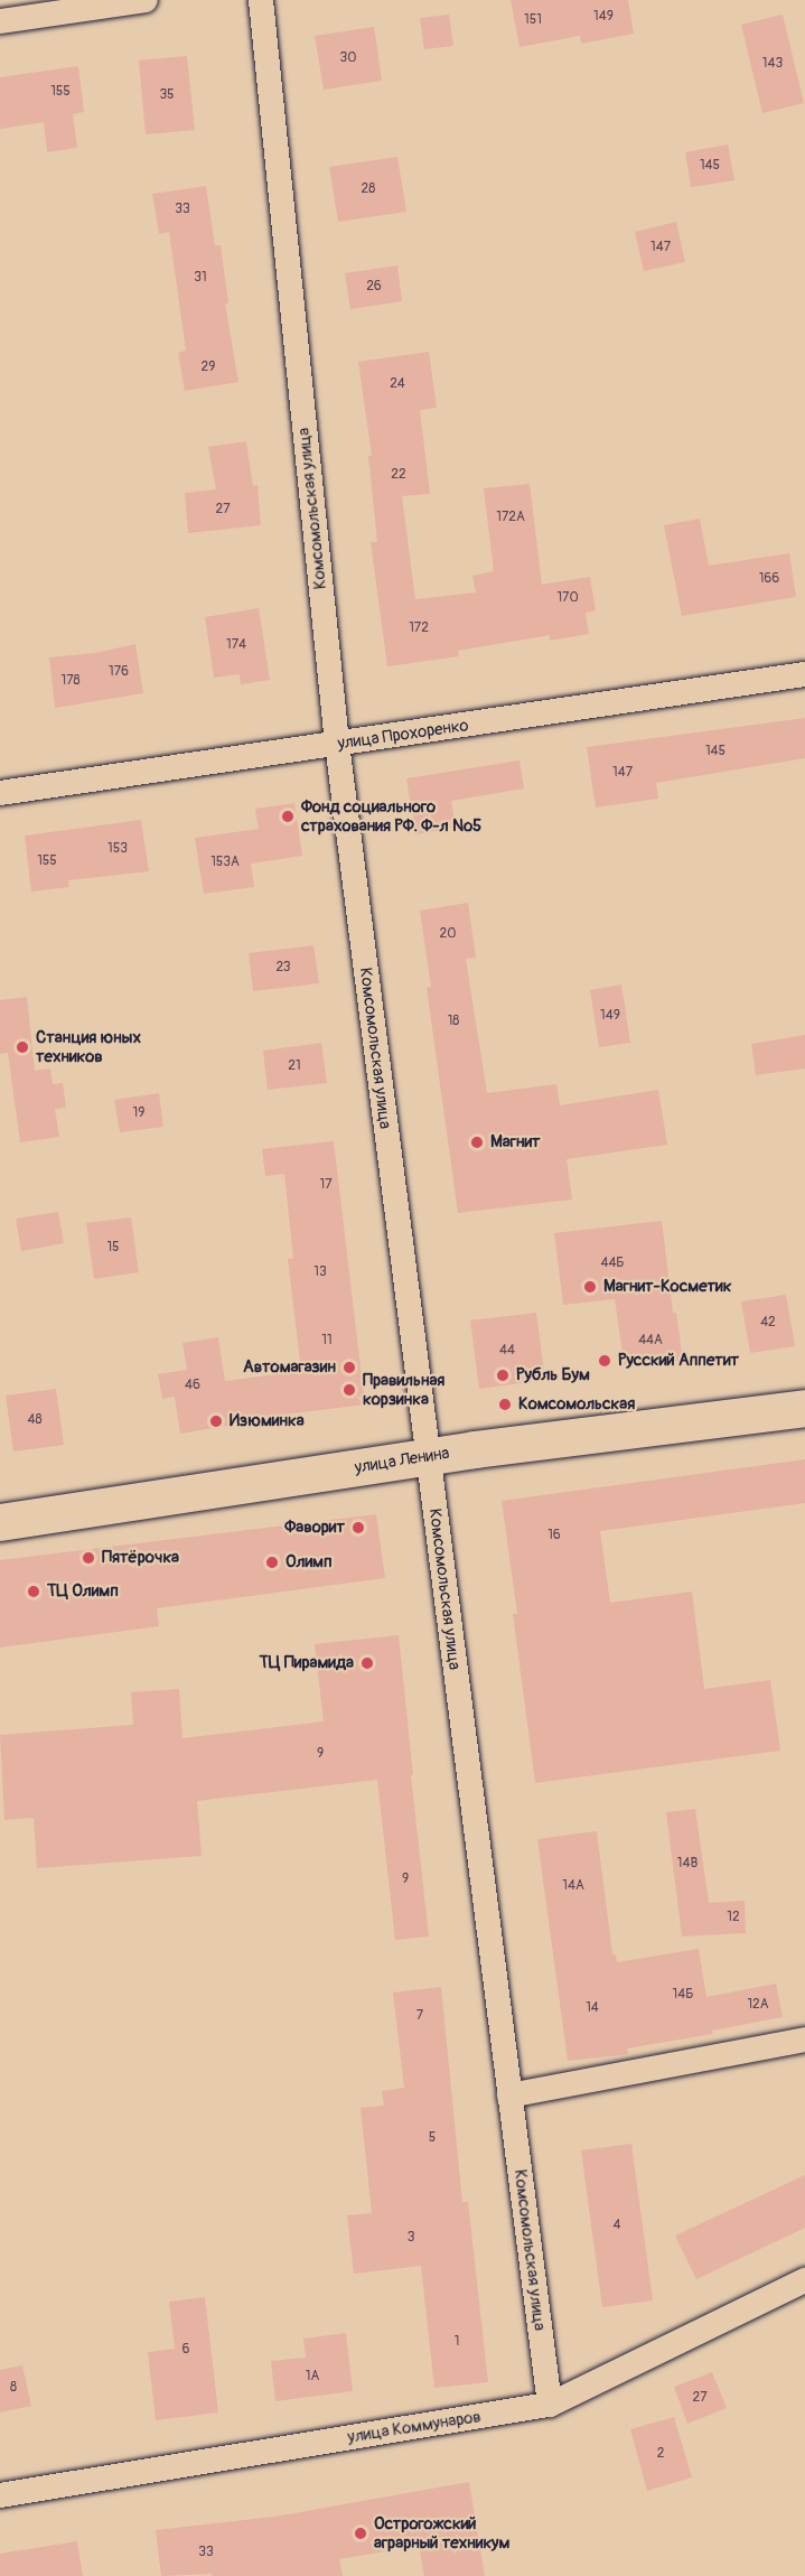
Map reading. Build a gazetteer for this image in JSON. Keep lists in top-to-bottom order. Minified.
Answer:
{"streets":{"main road":["улица Ленина"],"street":["Комсомольская улица","улица Прохоренко","улица Коммунаров"]},"crossings":[["Комсомольская улица","улица Прохоренко"],["Комсомольская улица","улица Ленина"],["Комсомольская улица","улица Коммунаров"]],"places":["Фонд социального страхования РФ. Ф-л №5","Станция юных техников","Магнит","Магнит-Косметик","Русский Аппетит","Автомагазин","Рубль Бум","Правильная корзинка","Комсомольская","Изюминка","Фаворит","Пятёрочка","Олимп","ТЦ Олимп","ТЦ Пирамида","Острогожский аграрный техникум"],"house_numbers":["149","151","30","143","155","35","145","28","33","147","31","26","29","24","22","27","172А","166","170","172","174","176","178","145","147","153","155","153А","20","23","149","18","21","19","17","15","44Б","13","42","11","44А","44","46","48","16","9","14В","9","14А","12","14Б","12А","14","7","5","4","3","1","6","1А","8","27","2","33"]}
